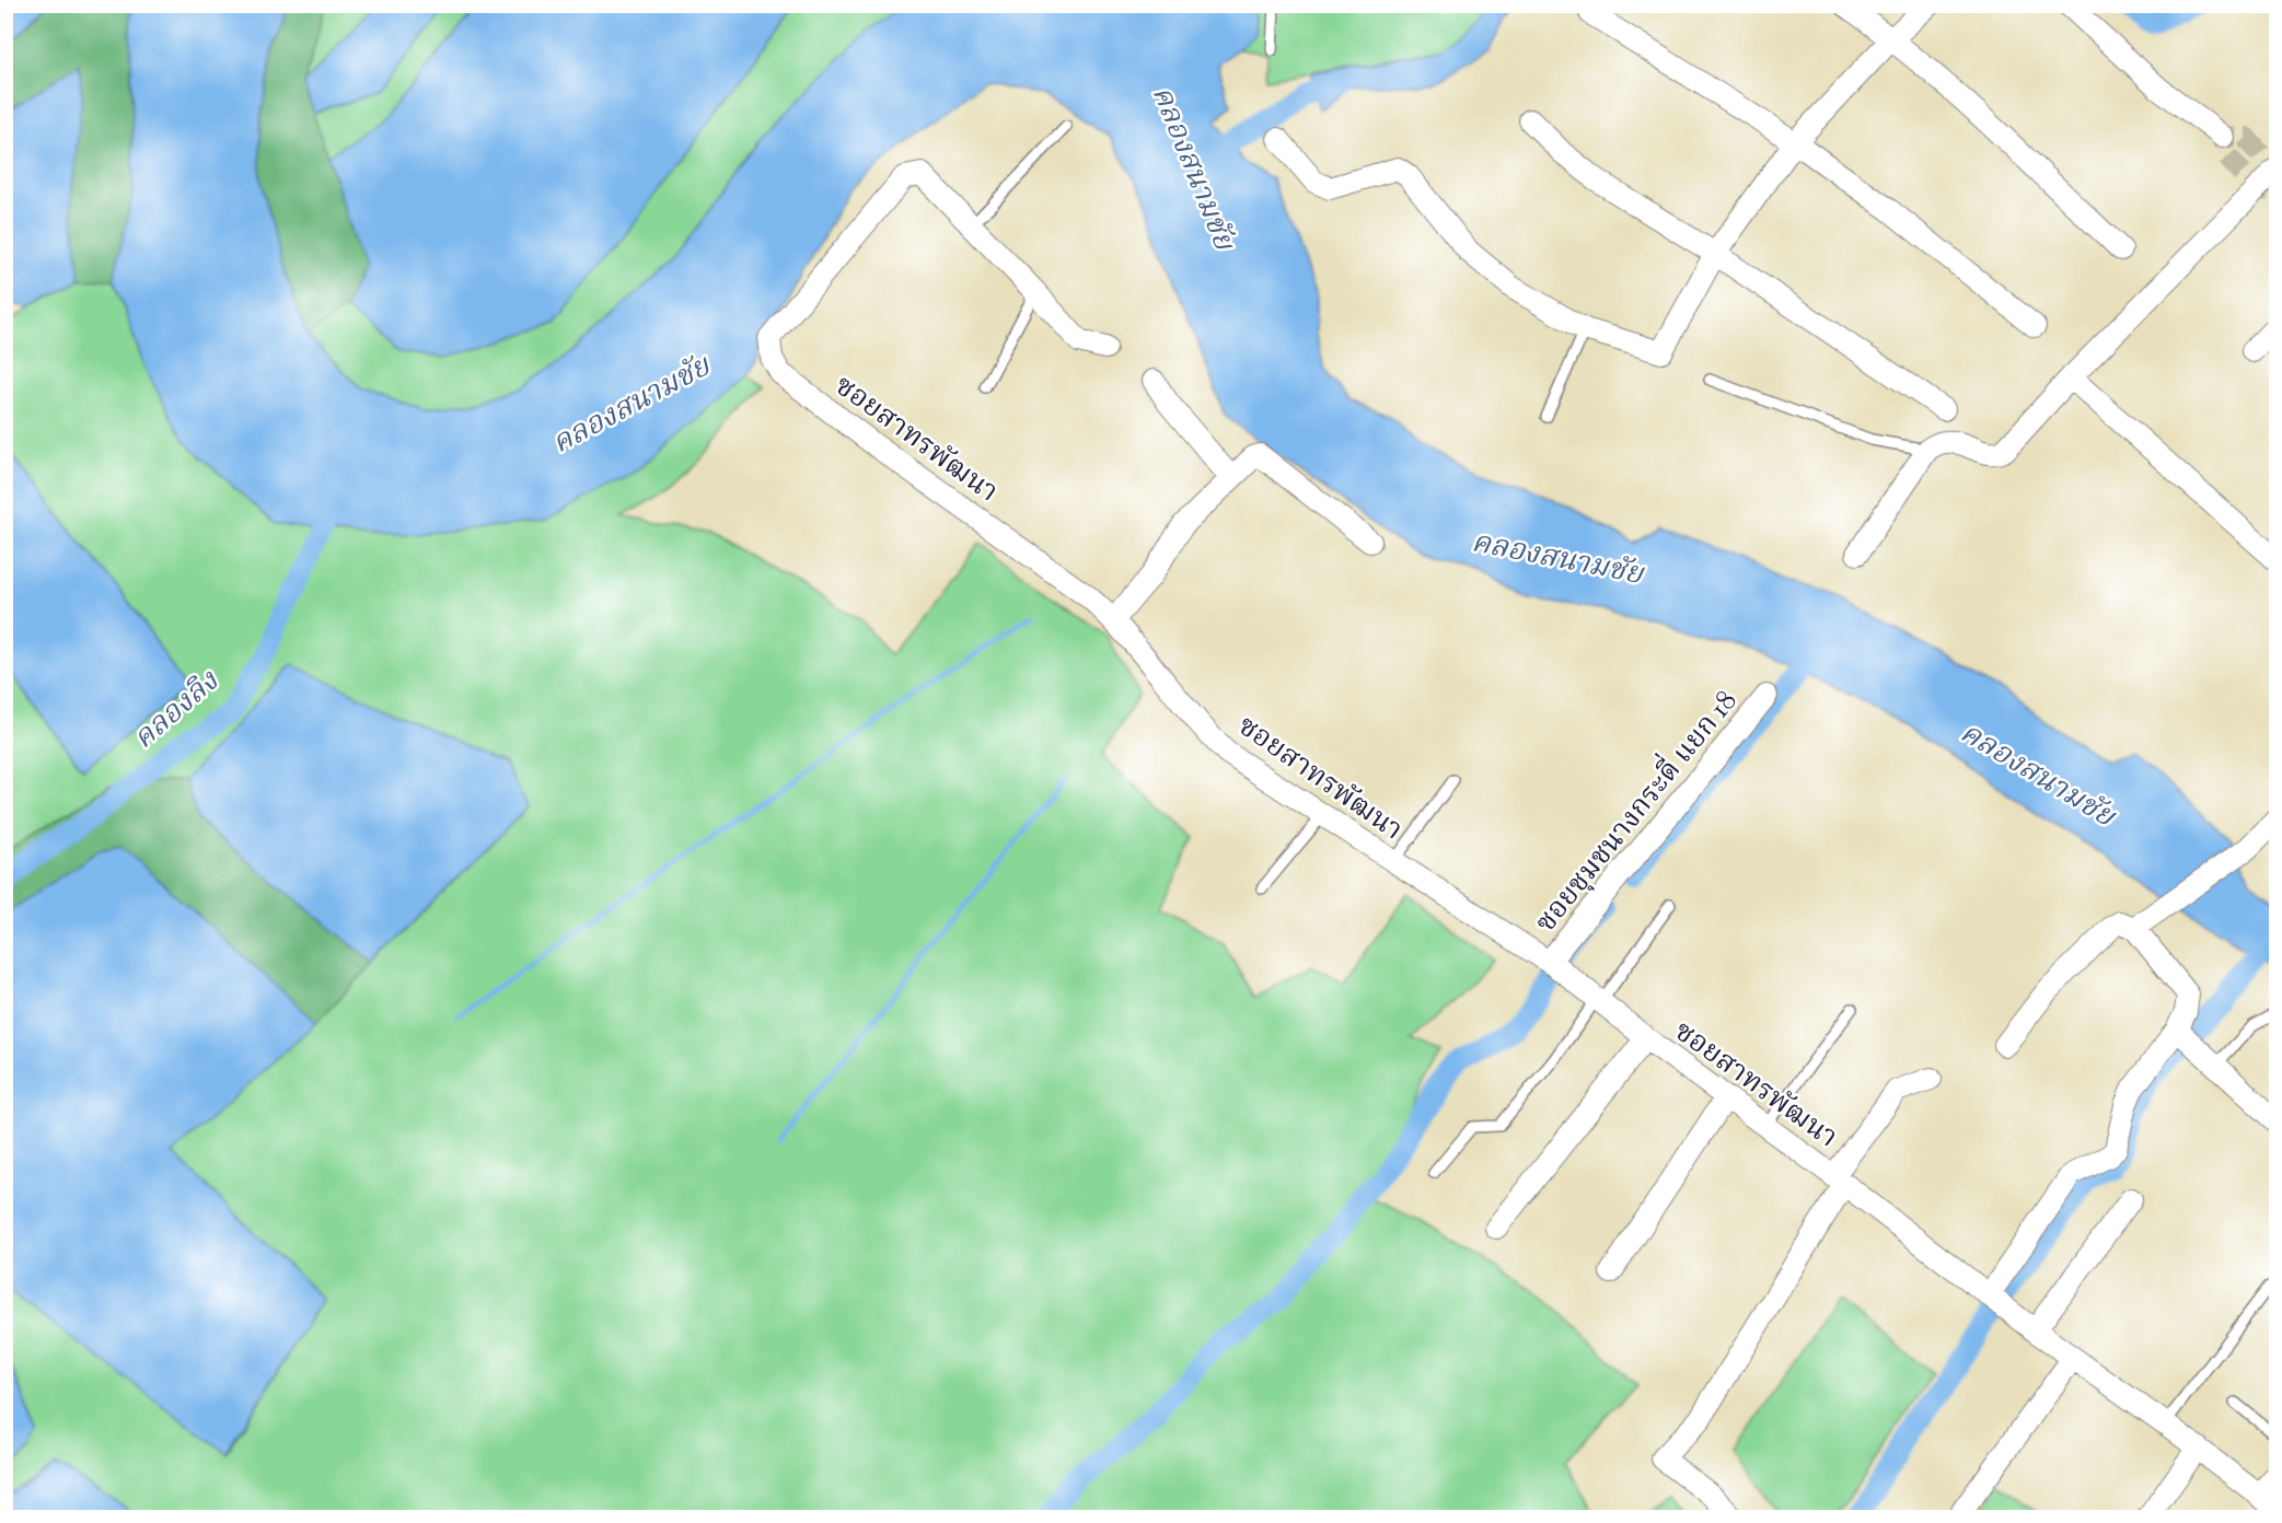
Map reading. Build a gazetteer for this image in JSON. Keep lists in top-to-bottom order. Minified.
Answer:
{"streets":{"street":["ซอยสาทรพัฒนา","ซอยชุมชนางกระดี่ แยก 18"]},"crossings":[["ซอยสาทรพัฒนา","ซอยชุมชนางกระดี่ แยก 18"]],"water":["คลองสนามชัย","คลองลิง"]}
